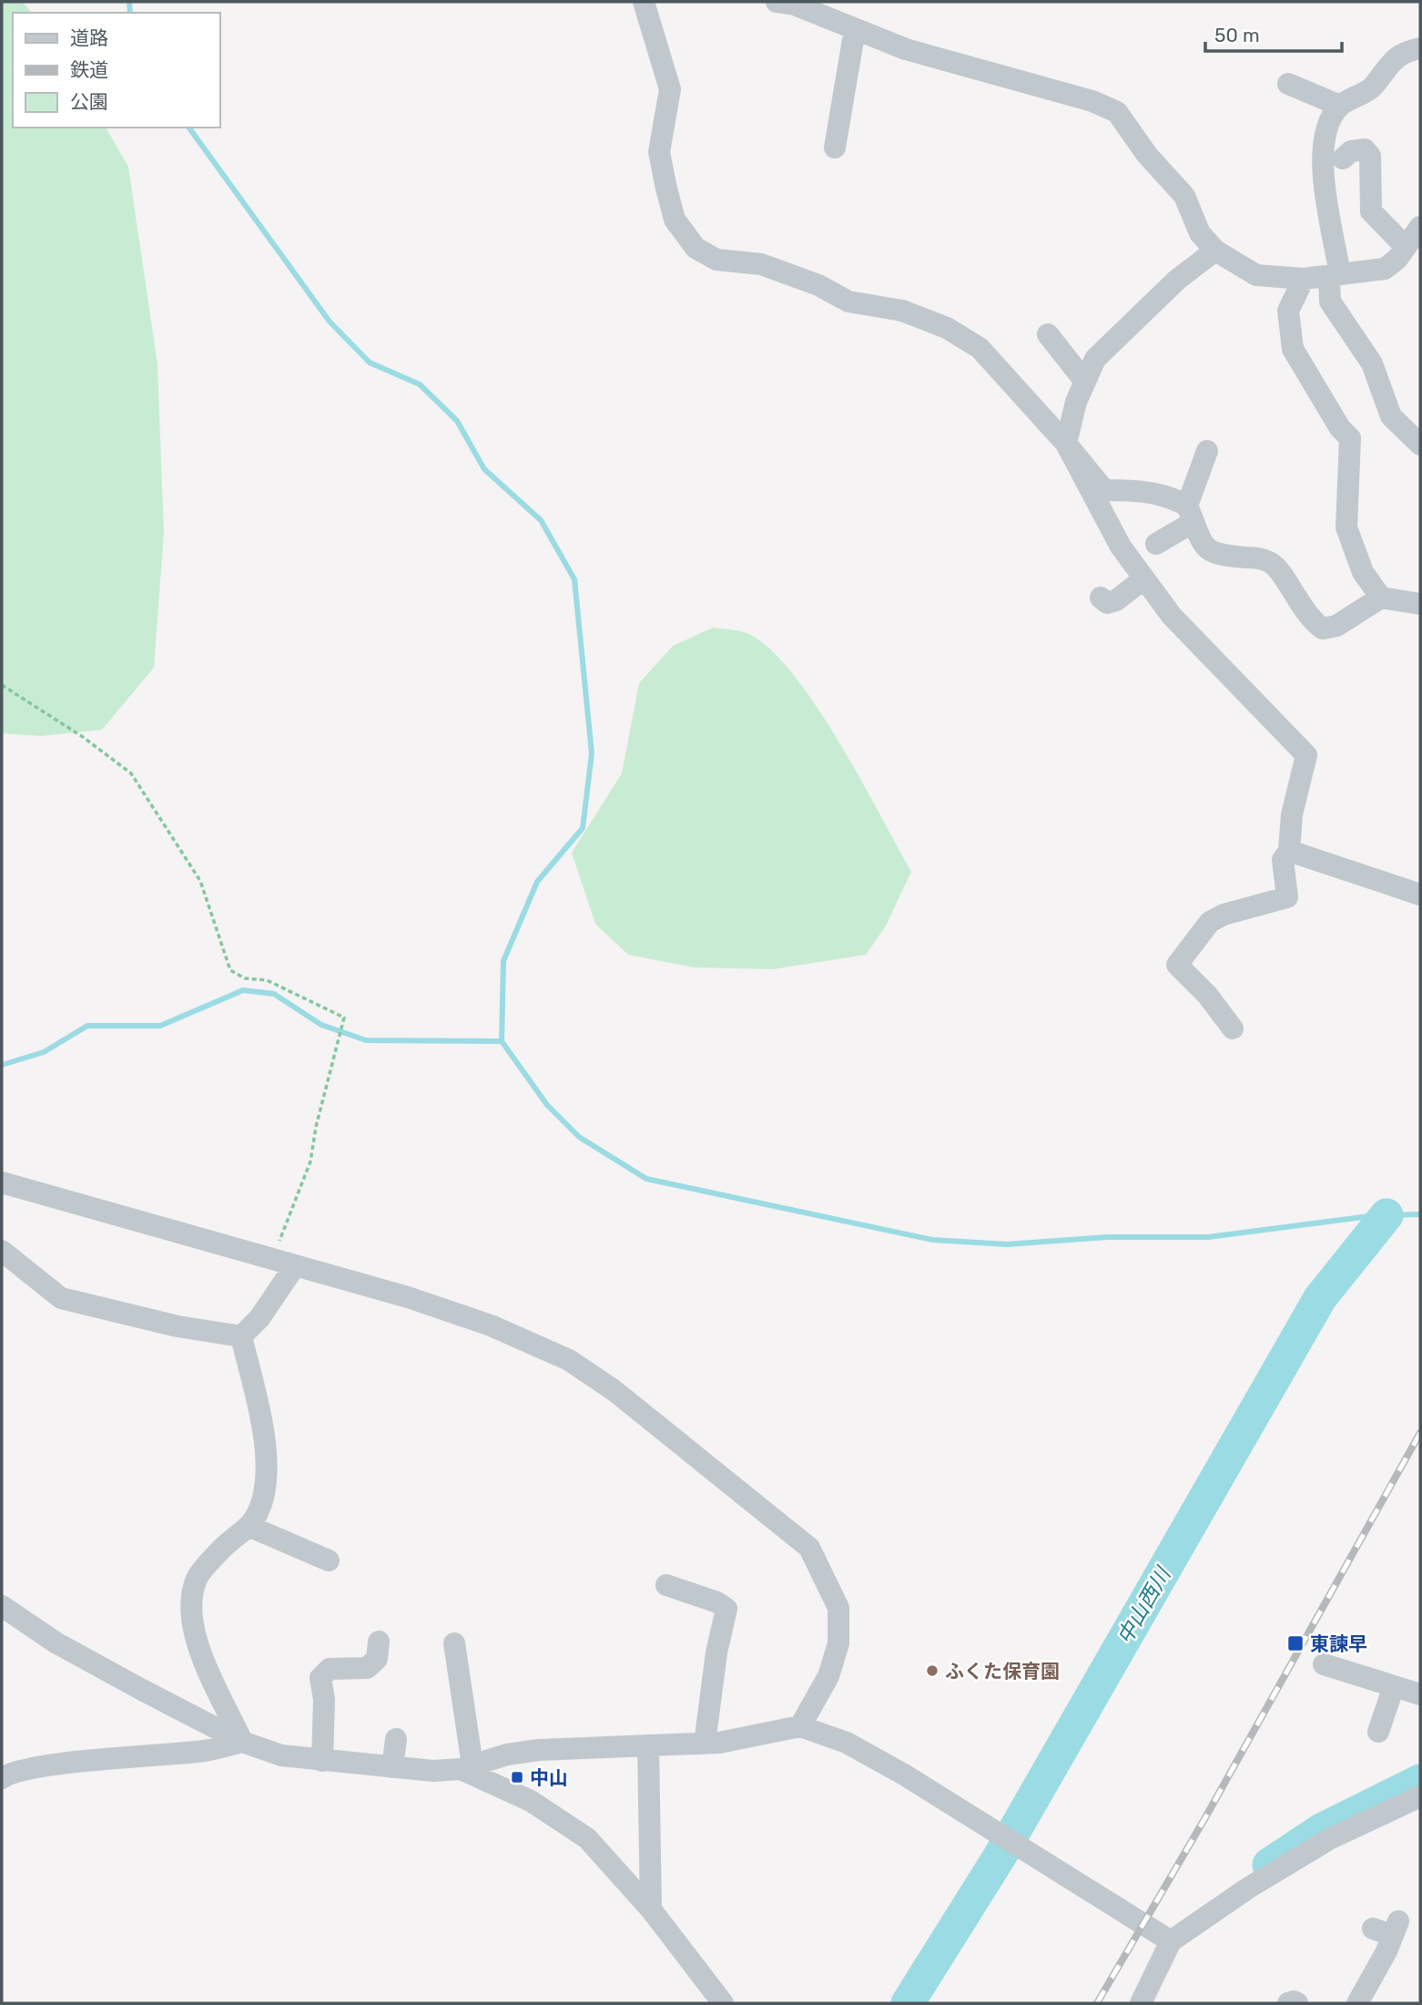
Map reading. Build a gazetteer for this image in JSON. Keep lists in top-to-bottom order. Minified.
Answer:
{"water":["中山西川"],"places":{"transit":["東諫早","中山"],"other":["ふくた保育園"]},"legend":["道路","鉄道","公園"],"scale_bar":"50 m"}
